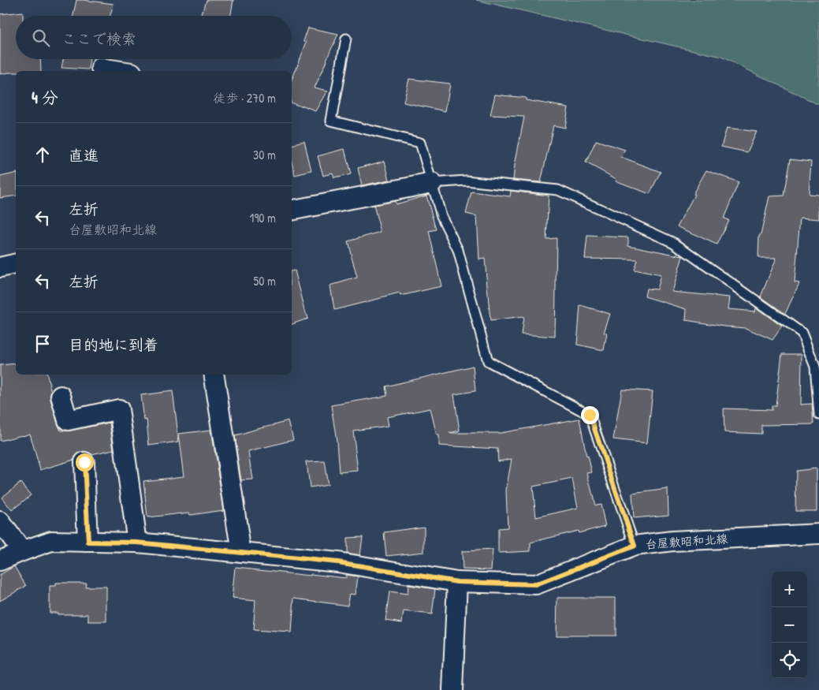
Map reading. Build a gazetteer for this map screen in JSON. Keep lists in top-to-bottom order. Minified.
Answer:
{"streets":{"street":["台屋敷昭和北線"]},"page":{"search":"ここで検索","heading":["4 分","徒歩 · 270 m"],"list":[["直進","30 m"],["左折","台屋敷昭和北線","190 m"],["左折","50 m"],"目的地に到着"],"map_buttons":["+","−"]}}
